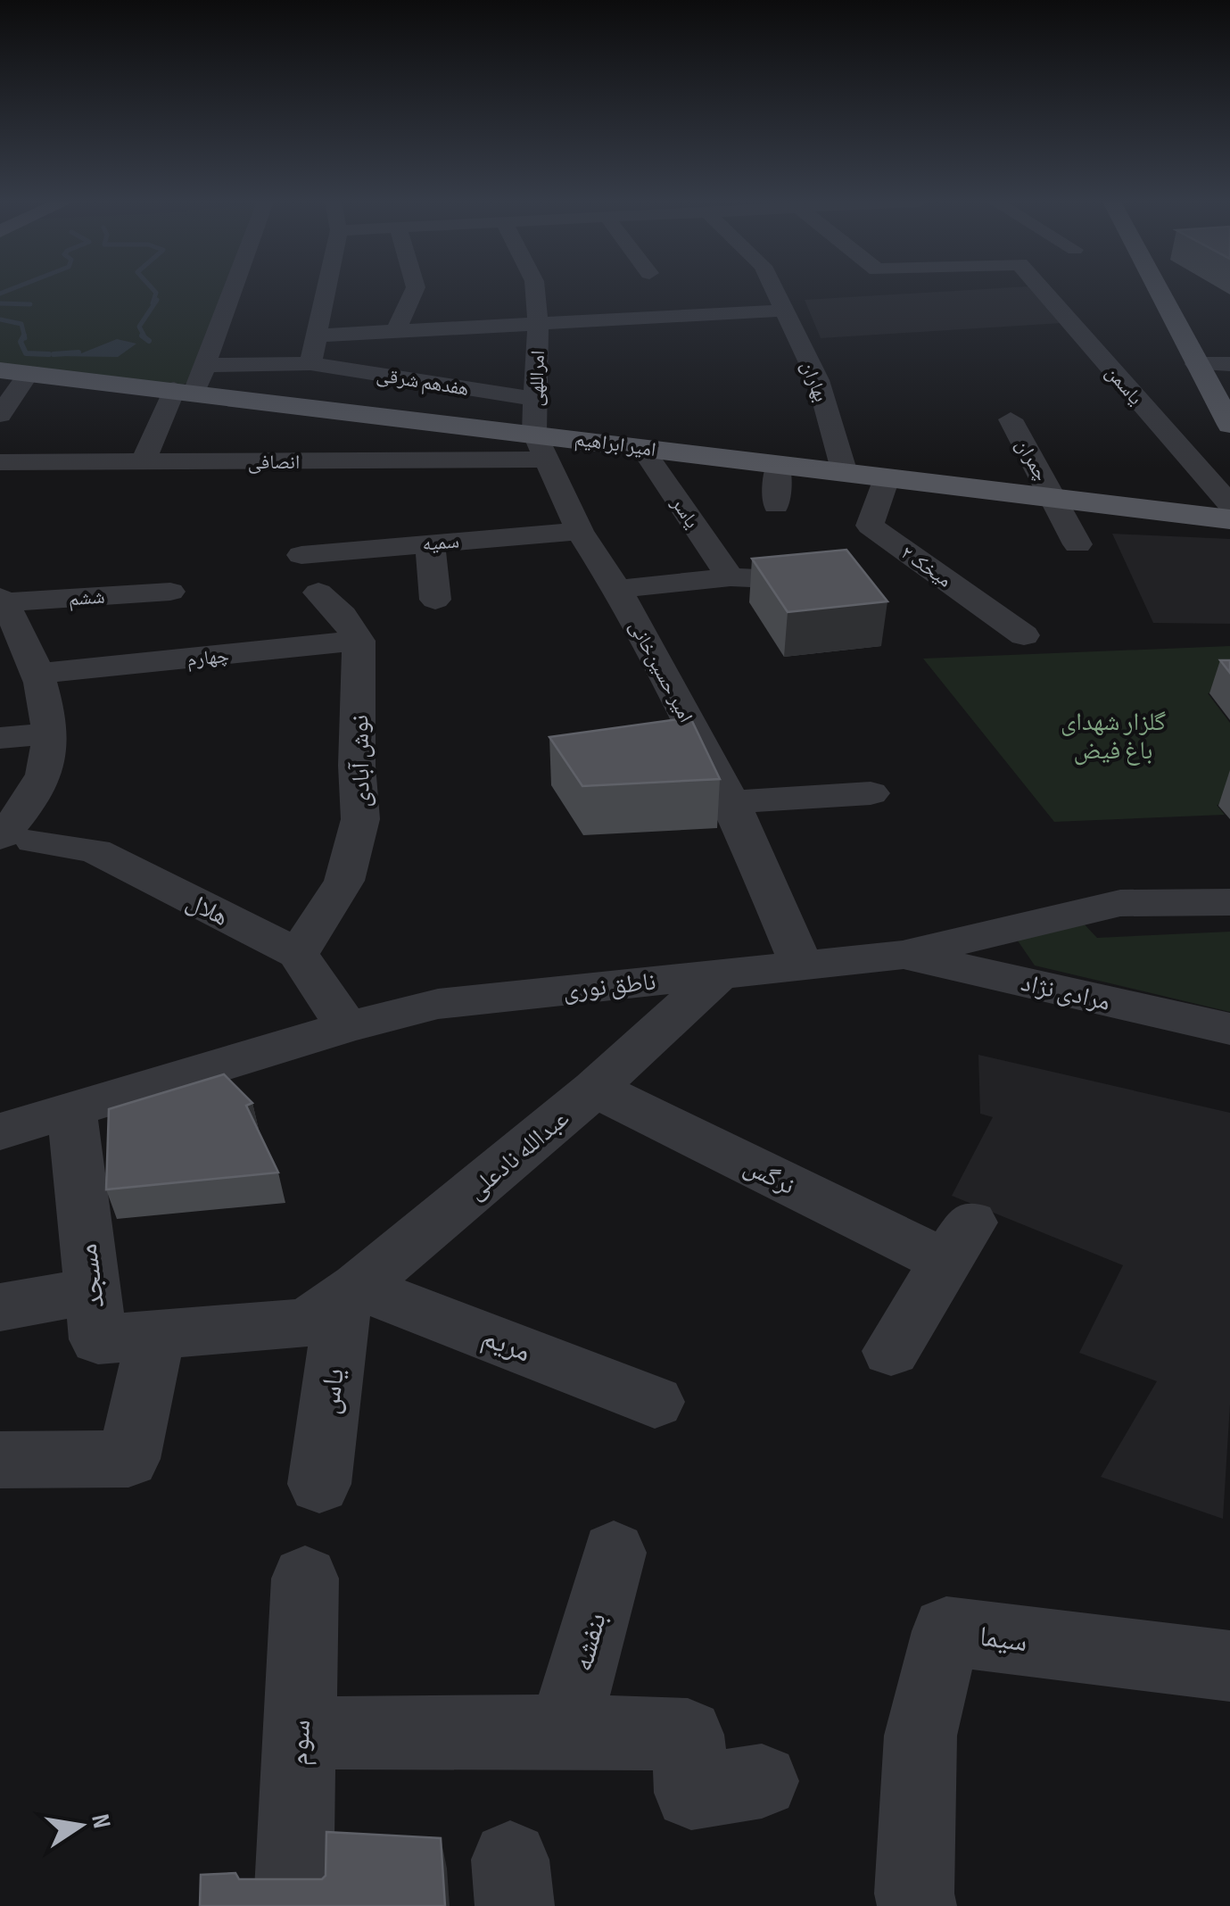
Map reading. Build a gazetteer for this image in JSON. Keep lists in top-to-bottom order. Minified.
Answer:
{"streets":{"main road":["امیر ابراهیم"],"street":["امراللهی","هفدهم شرقی","بهاران","یاسمن","چمران","انصافی","یاسر","سمیه","میخک ۲","ششم","چهارم","امیر حسین‌خانی","نوش آبادی","هلال","ناطق نوری","مرادی نژاد","عبدالله نادعلی","نرگس","مسجد","مریم","یاس","سیما","بنفشه","سوم"]},"crossings":[["امراللهی","هفدهم شرقی"],["امراللهی","امیر ابراهیم"],["امراللهی","انصافی"],["امراللهی","امیر حسین‌خانی"],["هفدهم شرقی","امیر ابراهیم"],["هفدهم شرقی","انصافی"],["هفدهم شرقی","امیر حسین‌خانی"],["بهاران","امیر ابراهیم"],["امیر ابراهیم","چمران"],["امیر ابراهیم","انصافی"],["امیر ابراهیم","یاسر"],["امیر ابراهیم","میخک ۲"],["امیر ابراهیم","امیر حسین‌خانی"],["انصافی","امیر حسین‌خانی"],["سمیه","امیر حسین‌خانی"],["چهارم","نوش آبادی"],["امیر حسین‌خانی","ناطق نوری"],["نوش آبادی","هلال"],["هلال","ناطق نوری"],["ناطق نوری","مرادی نژاد"],["ناطق نوری","عبدالله نادعلی"],["ناطق نوری","مسجد"],["عبدالله نادعلی","نرگس"],["عبدالله نادعلی","مسجد"],["عبدالله نادعلی","مریم"],["عبدالله نادعلی","یاس"],["مسجد","مریم"],["مسجد","یاس"],["مریم","یاس"]],"parks":["گلزار شهدای باغ فیض"],"north":"right"}
